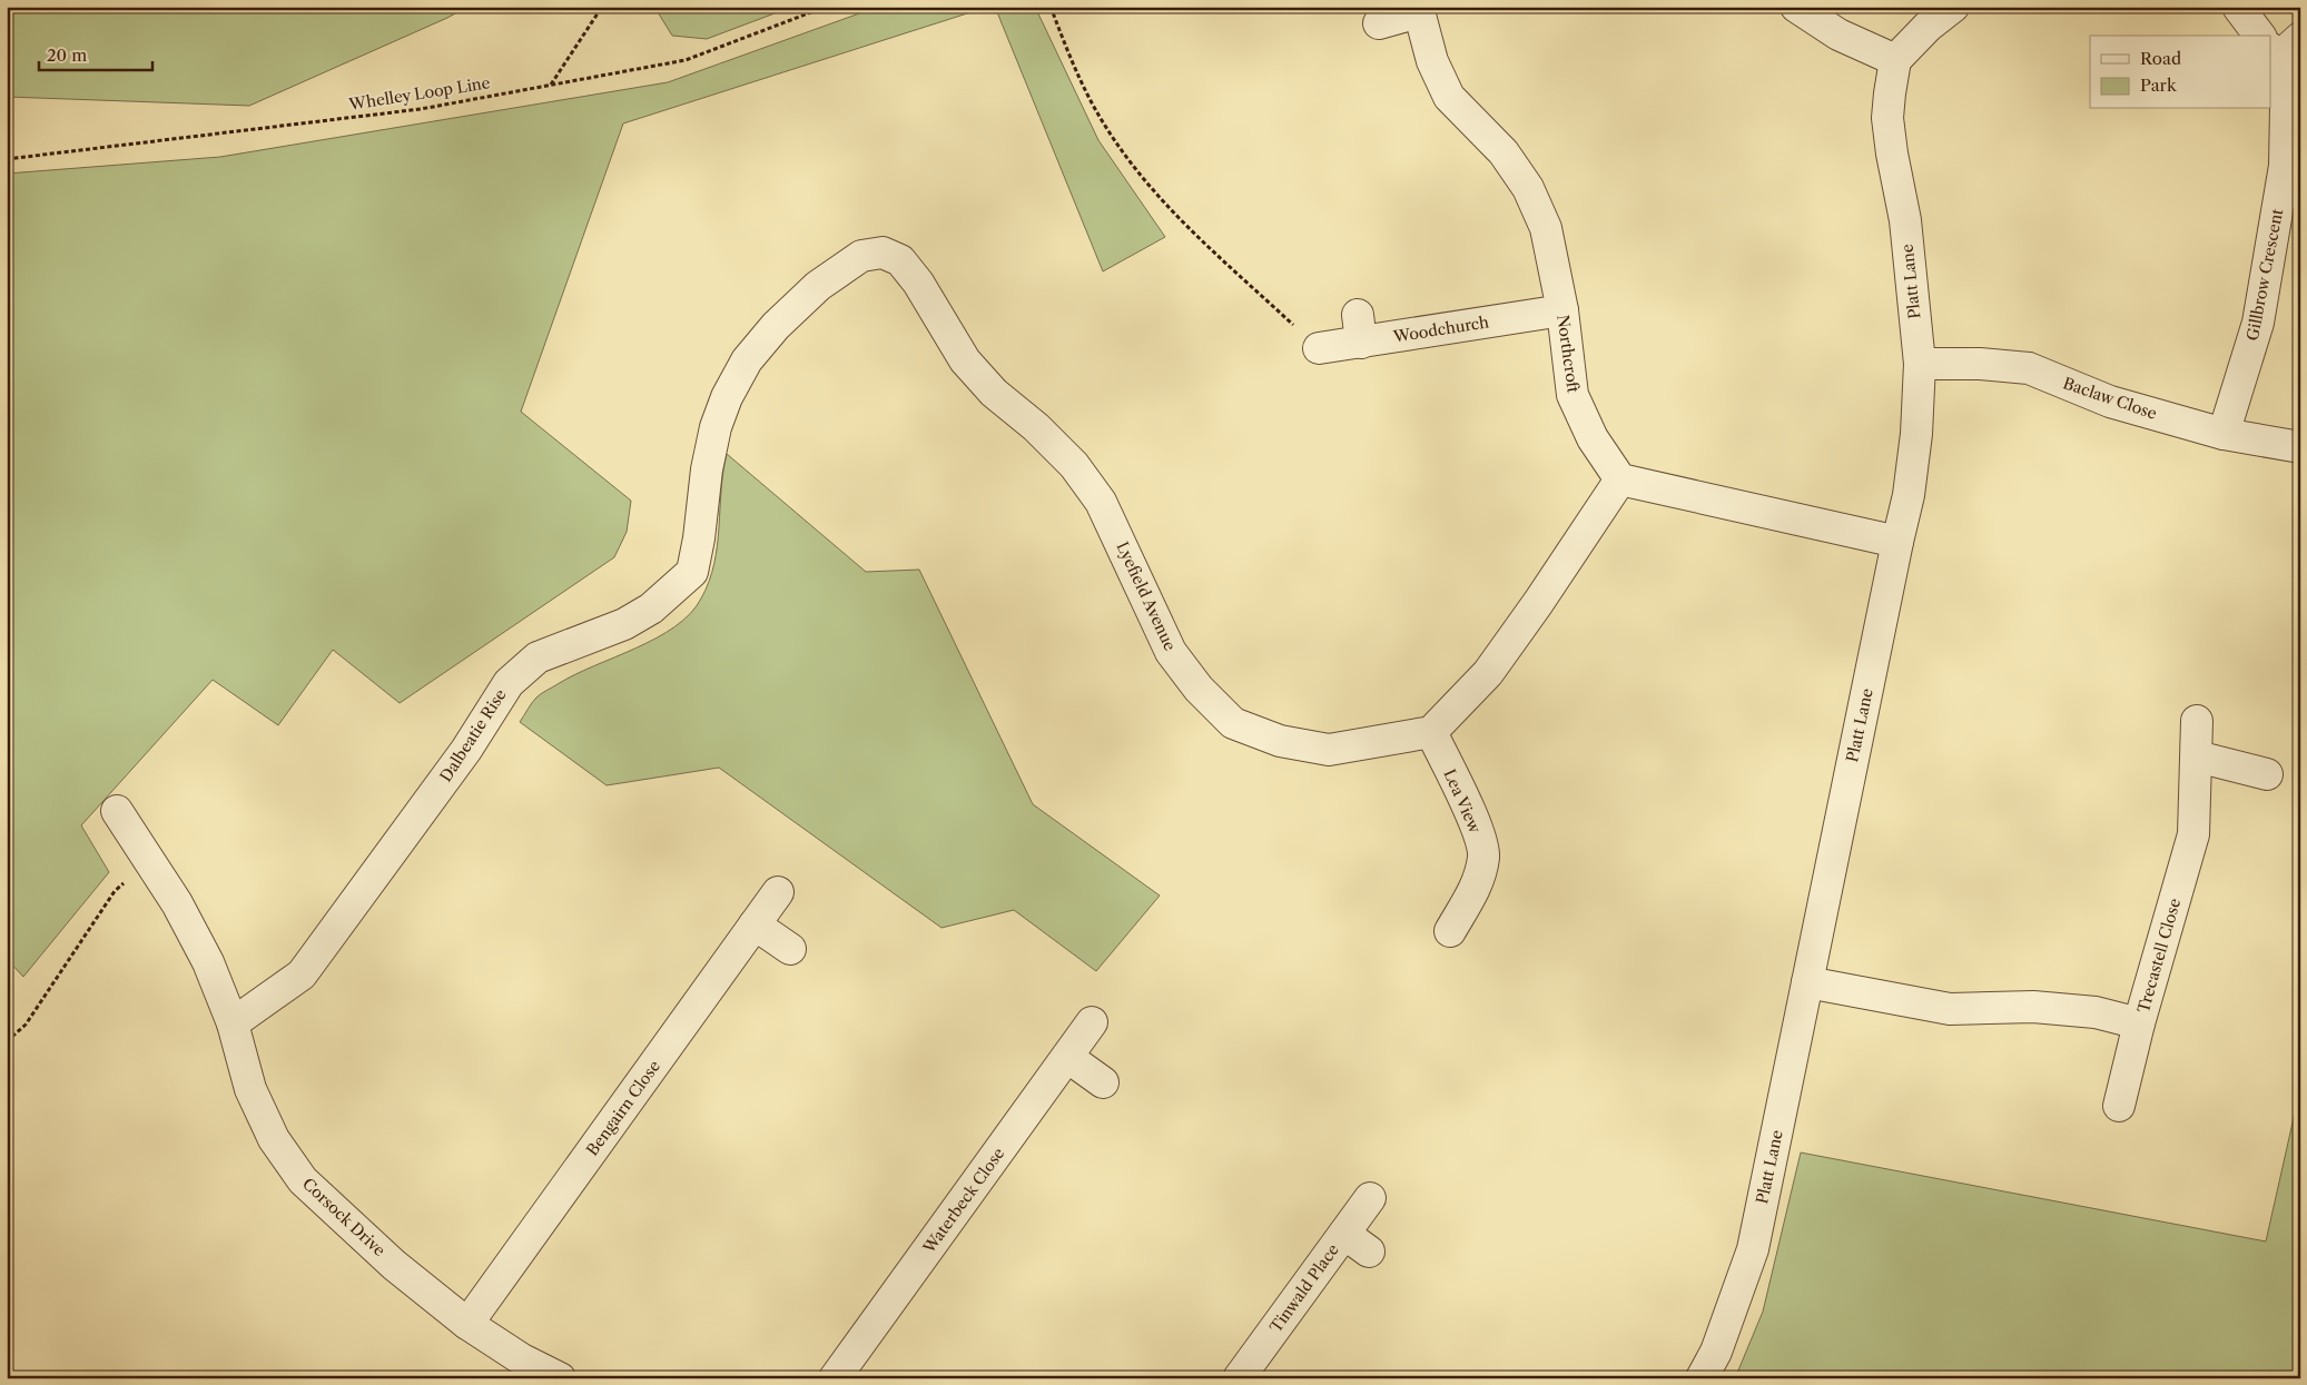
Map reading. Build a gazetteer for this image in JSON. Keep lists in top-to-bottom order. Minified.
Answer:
{"streets":{"street":["Gillbrow Crescent","Platt Lane","Woodchurch","Northcroft","Baclaw Close","Lyefield Avenue","Dalbeatie Rise","Lea View","Trecastell Close","Bengairn Close","Waterbeck Close","Corsock Drive","Tinwald Place"],"path":["Whelley Loop Line"]},"crossings":[["Gillbrow Crescent","Baclaw Close"],["Platt Lane","Baclaw Close"],["Platt Lane","Trecastell Close"],["Woodchurch","Northcroft"],["Lyefield Avenue","Dalbeatie Rise"],["Lyefield Avenue","Lea View"],["Dalbeatie Rise","Corsock Drive"],["Bengairn Close","Corsock Drive"]],"legend":["Road","Park"],"scale_bar":"20 m"}
